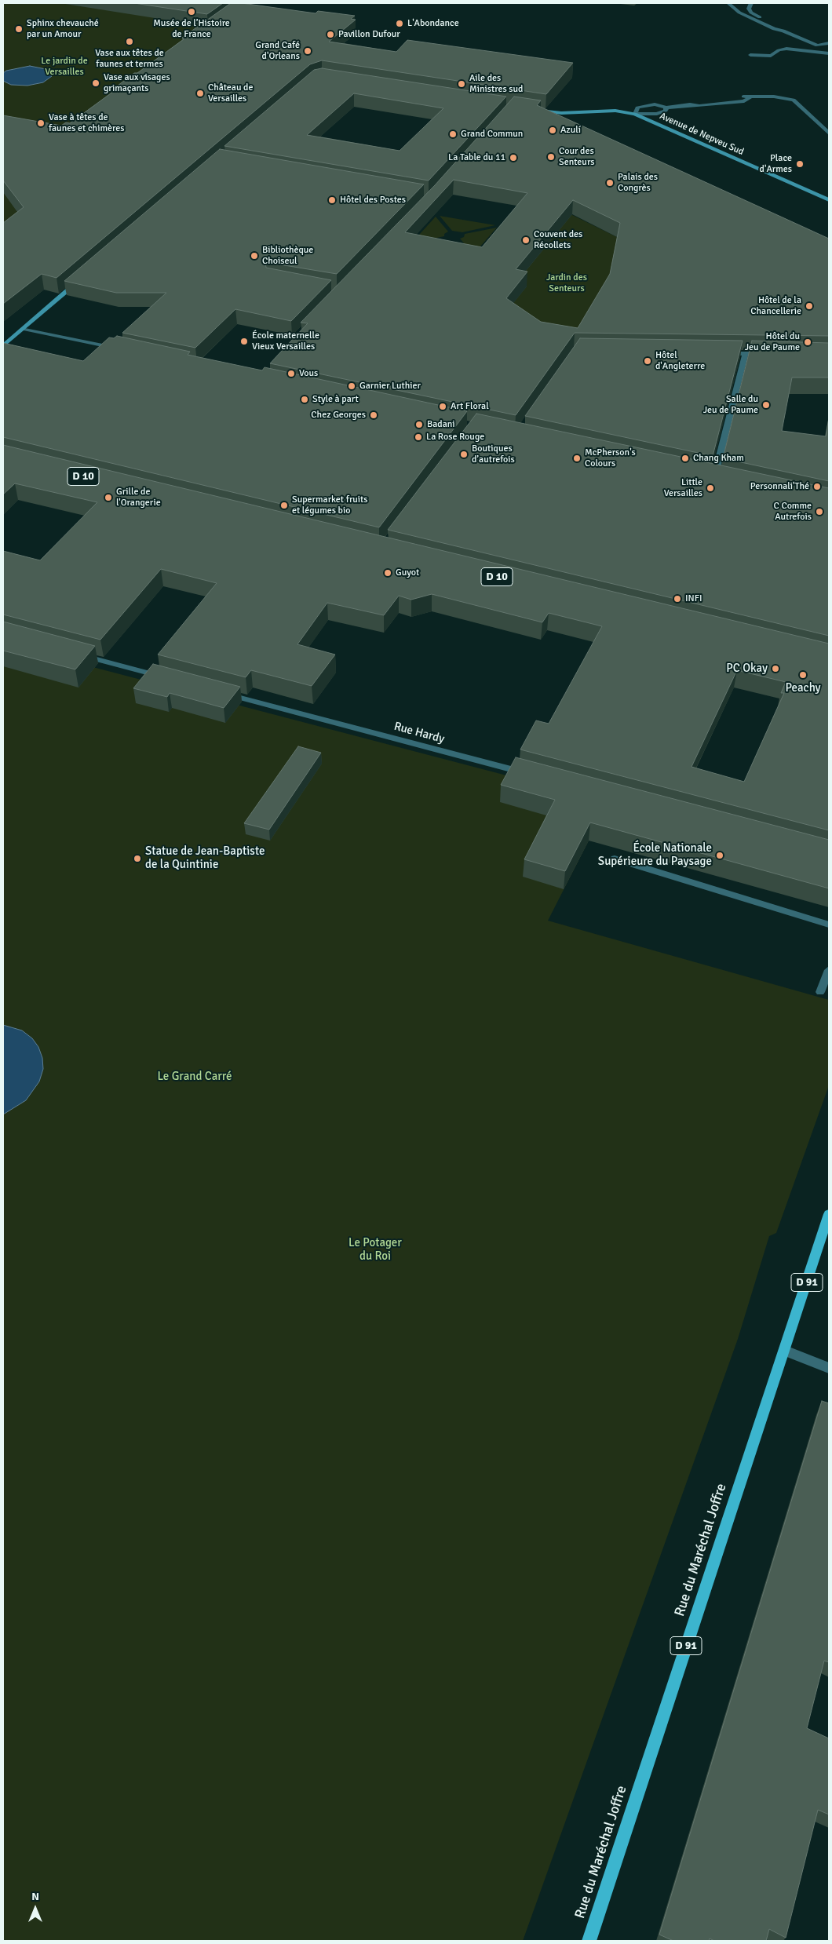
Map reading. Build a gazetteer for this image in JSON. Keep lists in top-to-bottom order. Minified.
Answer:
{"streets":{"main road":["Avenue de Nepveu Sud","D 91","Rue du Maréchal Joffre"],"street":["Rue Hardy"]},"parks":["Le jardin de Versailles","Jardin des Senteurs","Le Grand Carré","Le Potager du Roi"],"places":["Musée de l’Histoire de France","L'Abondance","Sphinx chevauché par un Amour","Pavillon Dufour","Vase aux têtes de faunes et termes","Grand Café d'Orleans","Vase aux visages grimaçants","Aile des Ministres sud","Château de Versailles","Vase à têtes de faunes et chimères","Azulí","Grand Commun","Cour des Senteurs","La Table du 11","Place d'Armes","Palais des Congrès","Hôtel des Postes","Couvent des Récollets","Bibliothèque Choiseul","Hôtel de la Chancellerie","École maternelle Vieux Versailles","Hôtel du Jeu de Paume","Hôtel d'Angleterre","Vous","Garnier Luthier","Style à part","Salle du Jeu de Paume","Art Floral","Chez Georges","Badani","La Rose Rouge","Boutiques d’autrefois","McPherson's Colours","Chang Kham","Personnali'Thé","Little Versailles","Grille de l'Orangerie","Supermarket fruits et légumes bio","C Comme Autrefois","Guyot","INFI","PC Okay","Peachy","École Nationale Supérieure du Paysage","Statue de Jean-Baptiste de la Quintinie"],"north":"top"}
